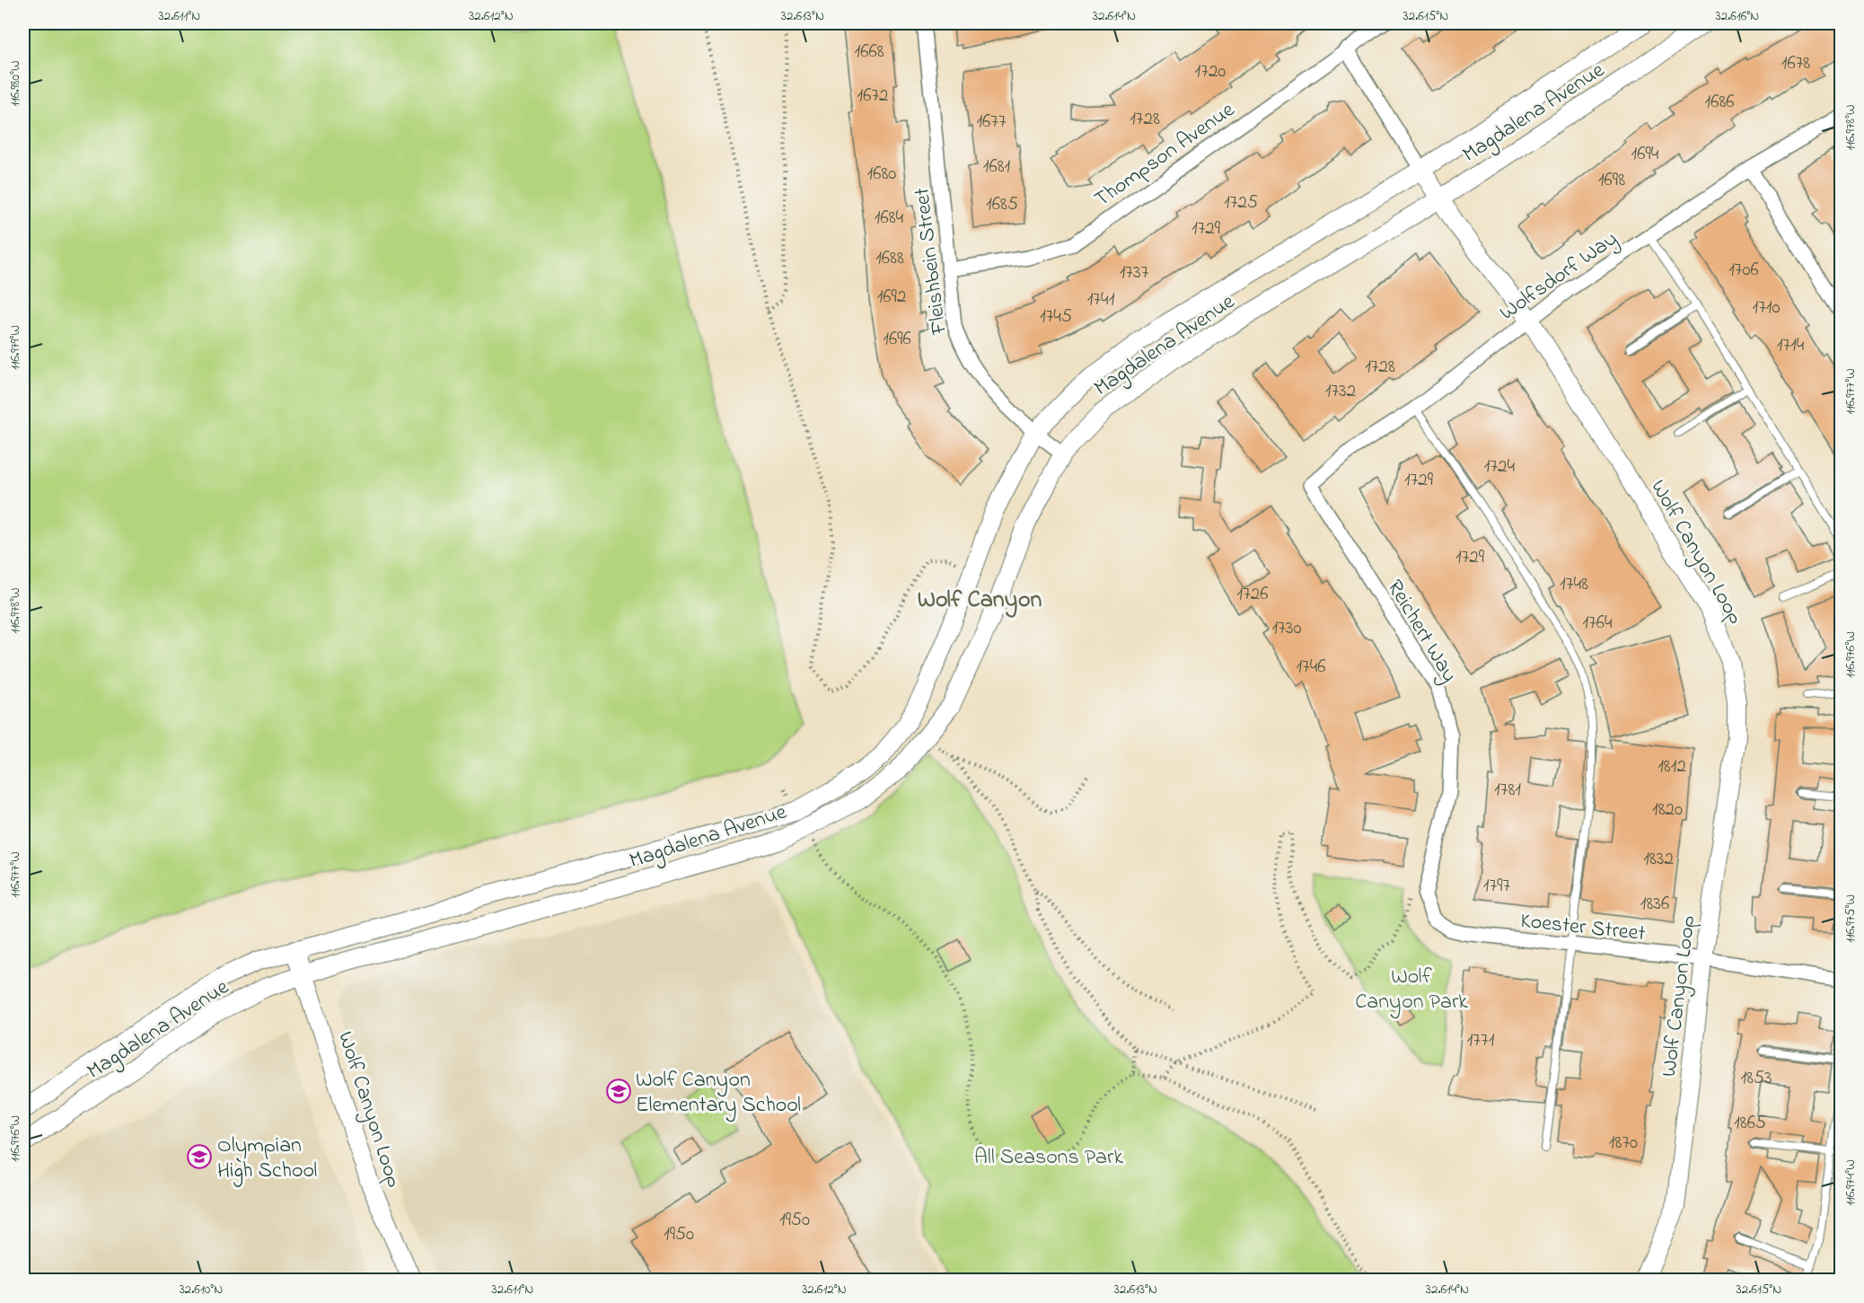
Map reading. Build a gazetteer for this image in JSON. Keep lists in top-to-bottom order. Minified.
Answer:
{"streets":{"street":["Magdalena Avenue","Thompson Avenue","Fleishbein Street","Wolfsdorf Way","Wolf Canyon Loop","Reichert Way","Koester Street"]},"crossings":[["Magdalena Avenue","Fleishbein Street"],["Magdalena Avenue","Wolf Canyon Loop"],["Thompson Avenue","Fleishbein Street"],["Thompson Avenue","Wolf Canyon Loop"],["Wolfsdorf Way","Wolf Canyon Loop"],["Wolfsdorf Way","Reichert Way"],["Wolf Canyon Loop","Koester Street"],["Reichert Way","Koester Street"]],"districts":["Wolf Canyon"],"parks":["Wolf Canyon Park","All Seasons Park"],"places":{"school or university":["Wolf Canyon Elementary School","Olympian High School"]},"house_numbers":["1668","1678","1720","1672","1686","1728","1677","1694","1681","1680","1698","1725","1685","1684","1729","1688","1706","1737","1692","1741","1710","1745","1696","1714","1728","1732","1724","1729","1729","1748","1726","1764","1730","1746","1812","1781","1820","1832","1797","1836","1771","1853","1865","1870","1950","1950"],"coordinates":["32.611°N","32.612°N","32.613°N","32.614°N","32.615°N","32.616°N","116.980°W","116.978°W","116.979°W","116.977°W","116.976°W","116.975°W","116.974°W","32.610°N"]}
